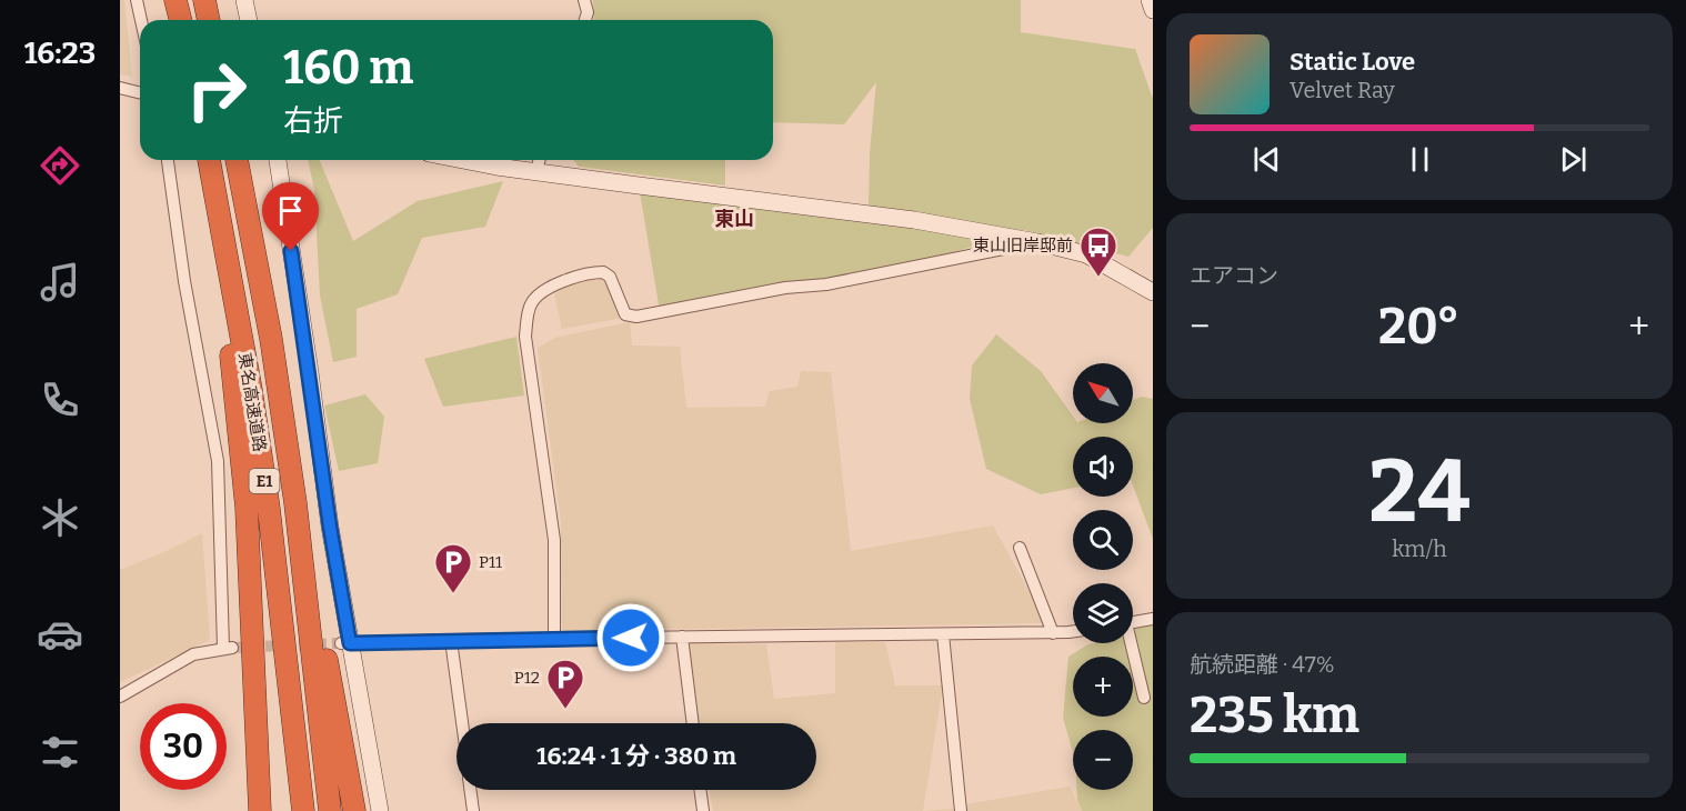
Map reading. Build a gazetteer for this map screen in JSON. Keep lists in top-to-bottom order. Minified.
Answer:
{"streets":{"highway":["東名高速道路","E1"]},"districts":["東山"],"places":{"bus stop":["東山旧岸邸前"],"parking":["P11","P12"]},"north":"top left","page":{"tabs":"16:23","turn":["160 m","右折"],"song":["Static Love","Velvet Ray"],"tile":["エアコン",["24","km/h"],["航続距離 · 47%","235 km"]],"heat":["−","20°","+"],"map_buttons":["+","−"],"limit":"30","trip":"16:24 · 1 分 · 380 m"}}
